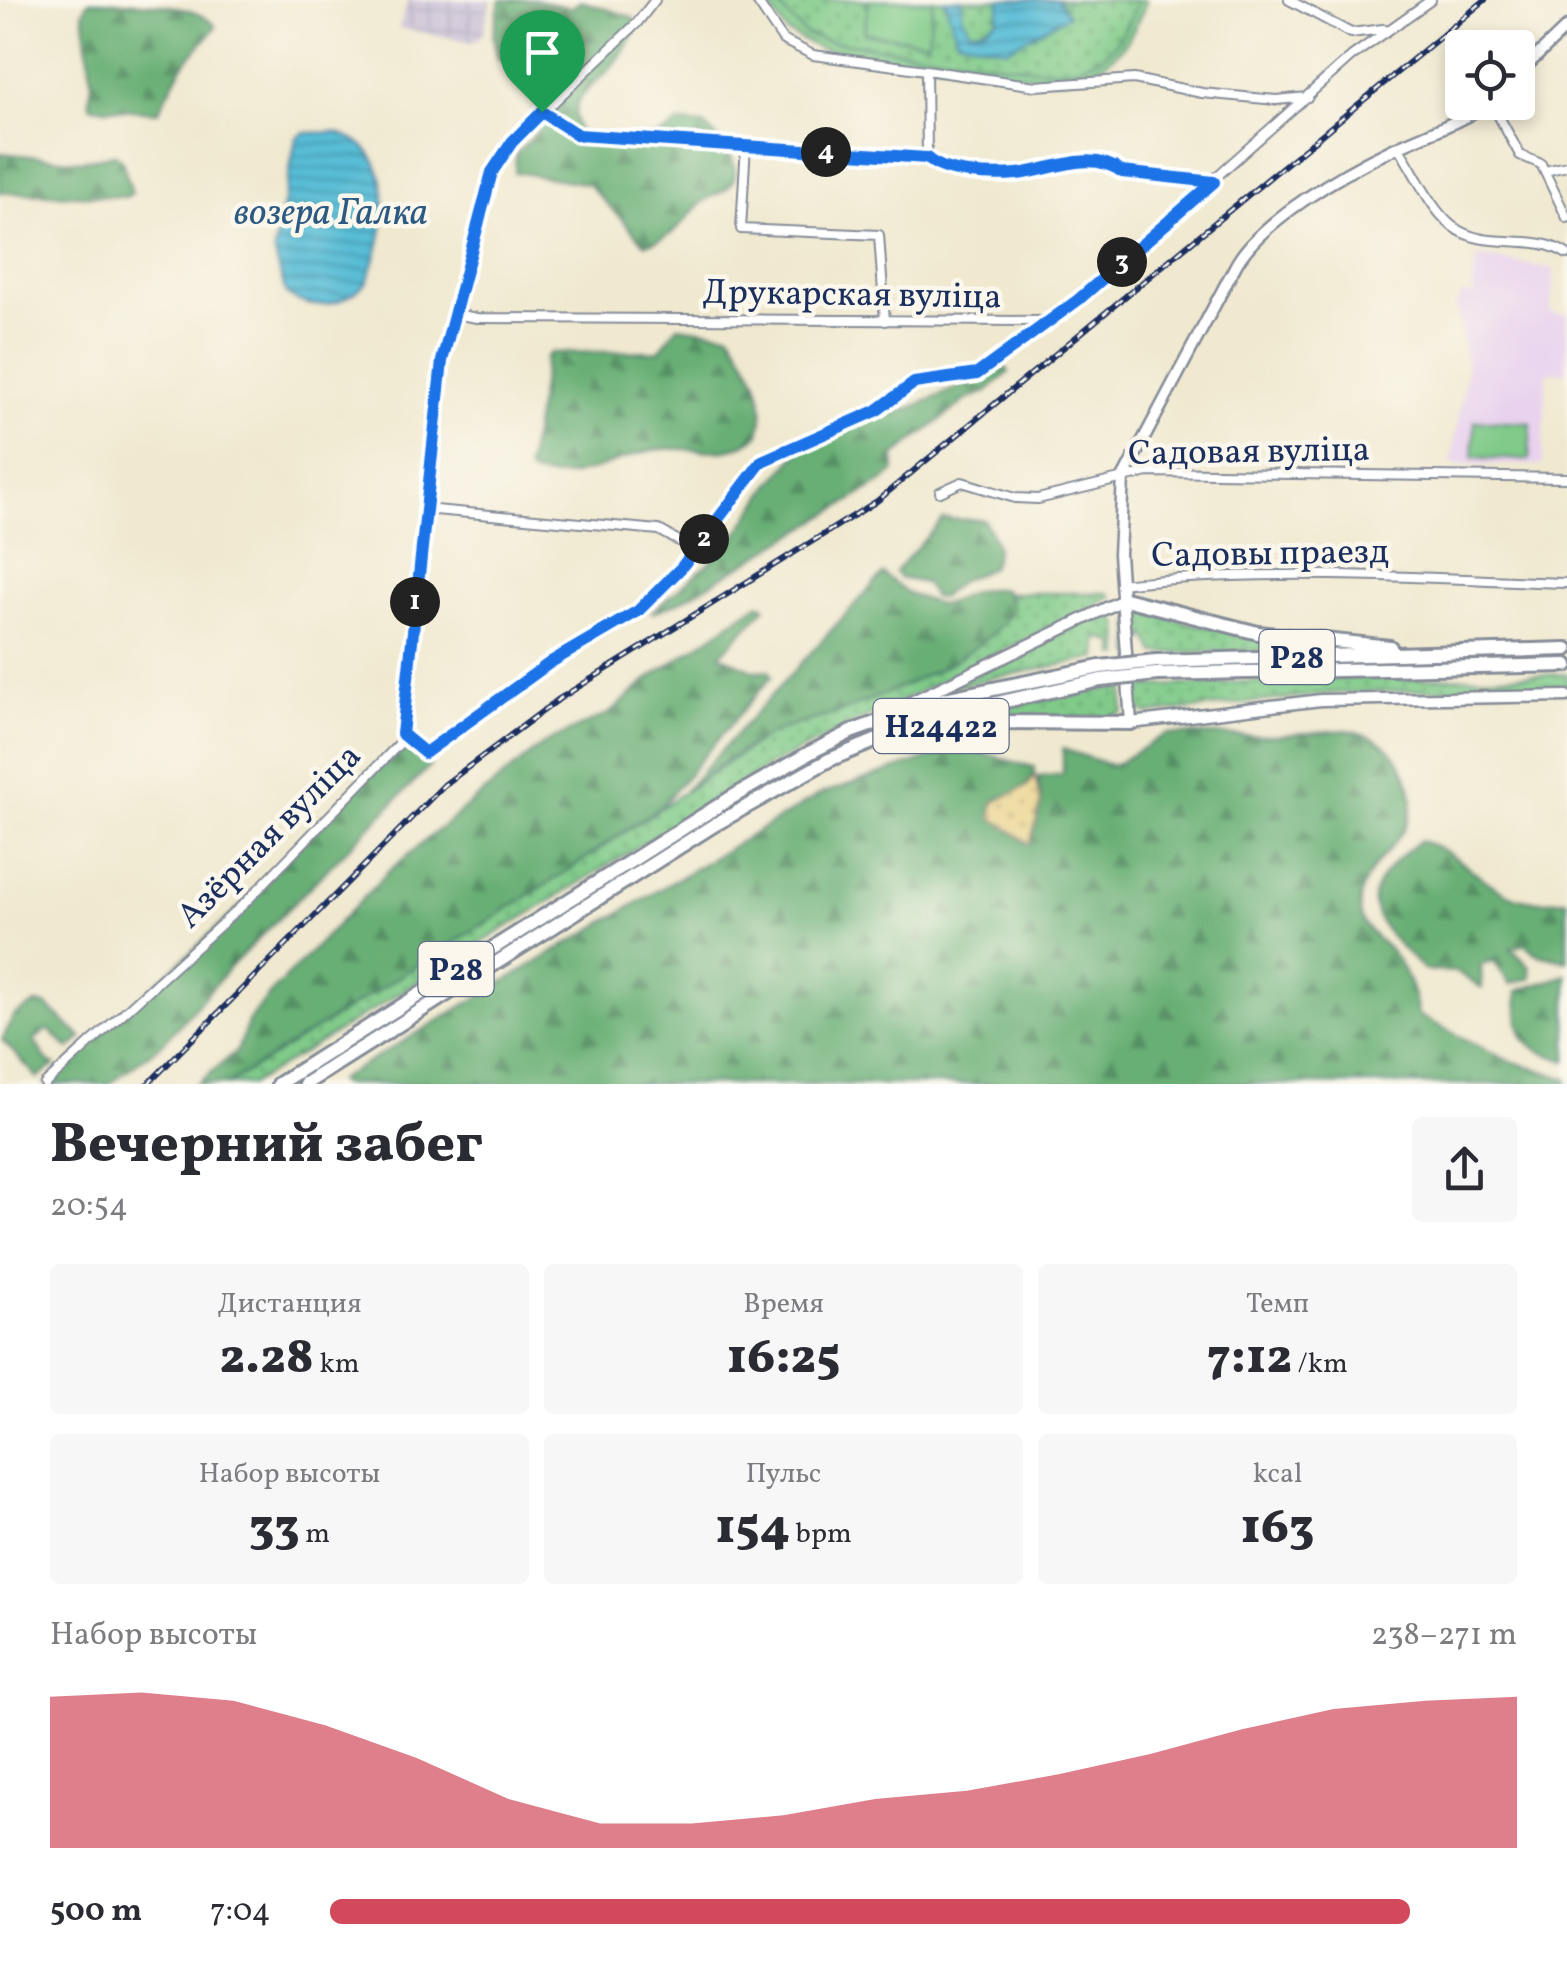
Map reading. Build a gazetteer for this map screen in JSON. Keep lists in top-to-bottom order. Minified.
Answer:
{"streets":{"highway":["Р28","Н24422"],"street":["Друкарская вуліца","Садовая вуліца","Садовы праезд","Азёрная вуліца"]},"crossings":[["Друкарская вуліца","Азёрная вуліца"],["Р28","Н24422"]],"water":["возера Галка"],"page":{"pins":["4","3","2","1"],"heading":["Вечерний забег","20:54"],"stats":[["Дистанция","2.28 km"],["Время","16:25"],["Темп","7:12 /km"],["Набор высоты","33 m"],["Пульс","154 bpm"],["kcal","163"]],"chart":["Набор высоты","238–271 m"],"list":[{"name":"500 m","note":"7:04"}]}}
